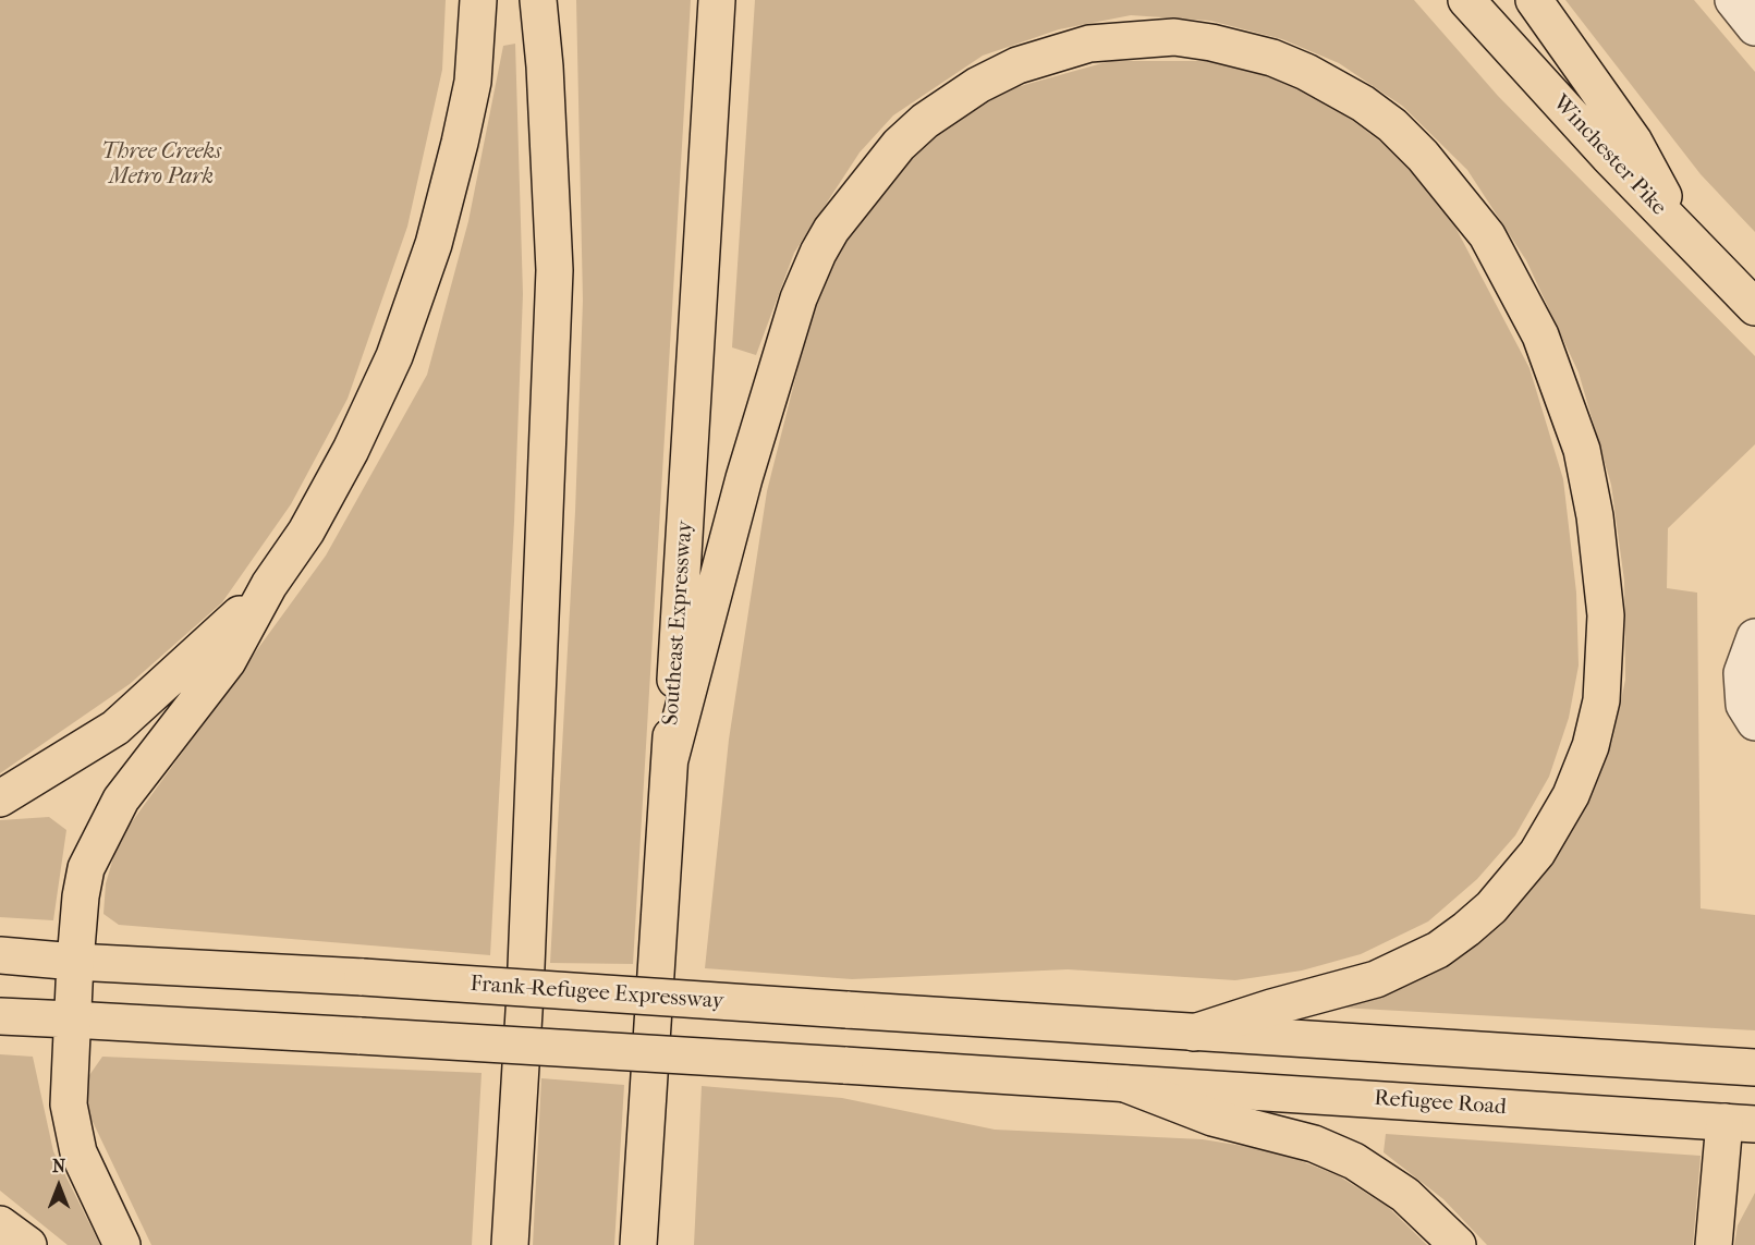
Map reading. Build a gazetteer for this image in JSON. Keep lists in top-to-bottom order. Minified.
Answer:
{"streets":{"main road":["Winchester Pike","Southeast Expressway","Frank-Refugee Expressway","Refugee Road"]},"parks":["Three Creeks Metro Park"],"north":"top"}
